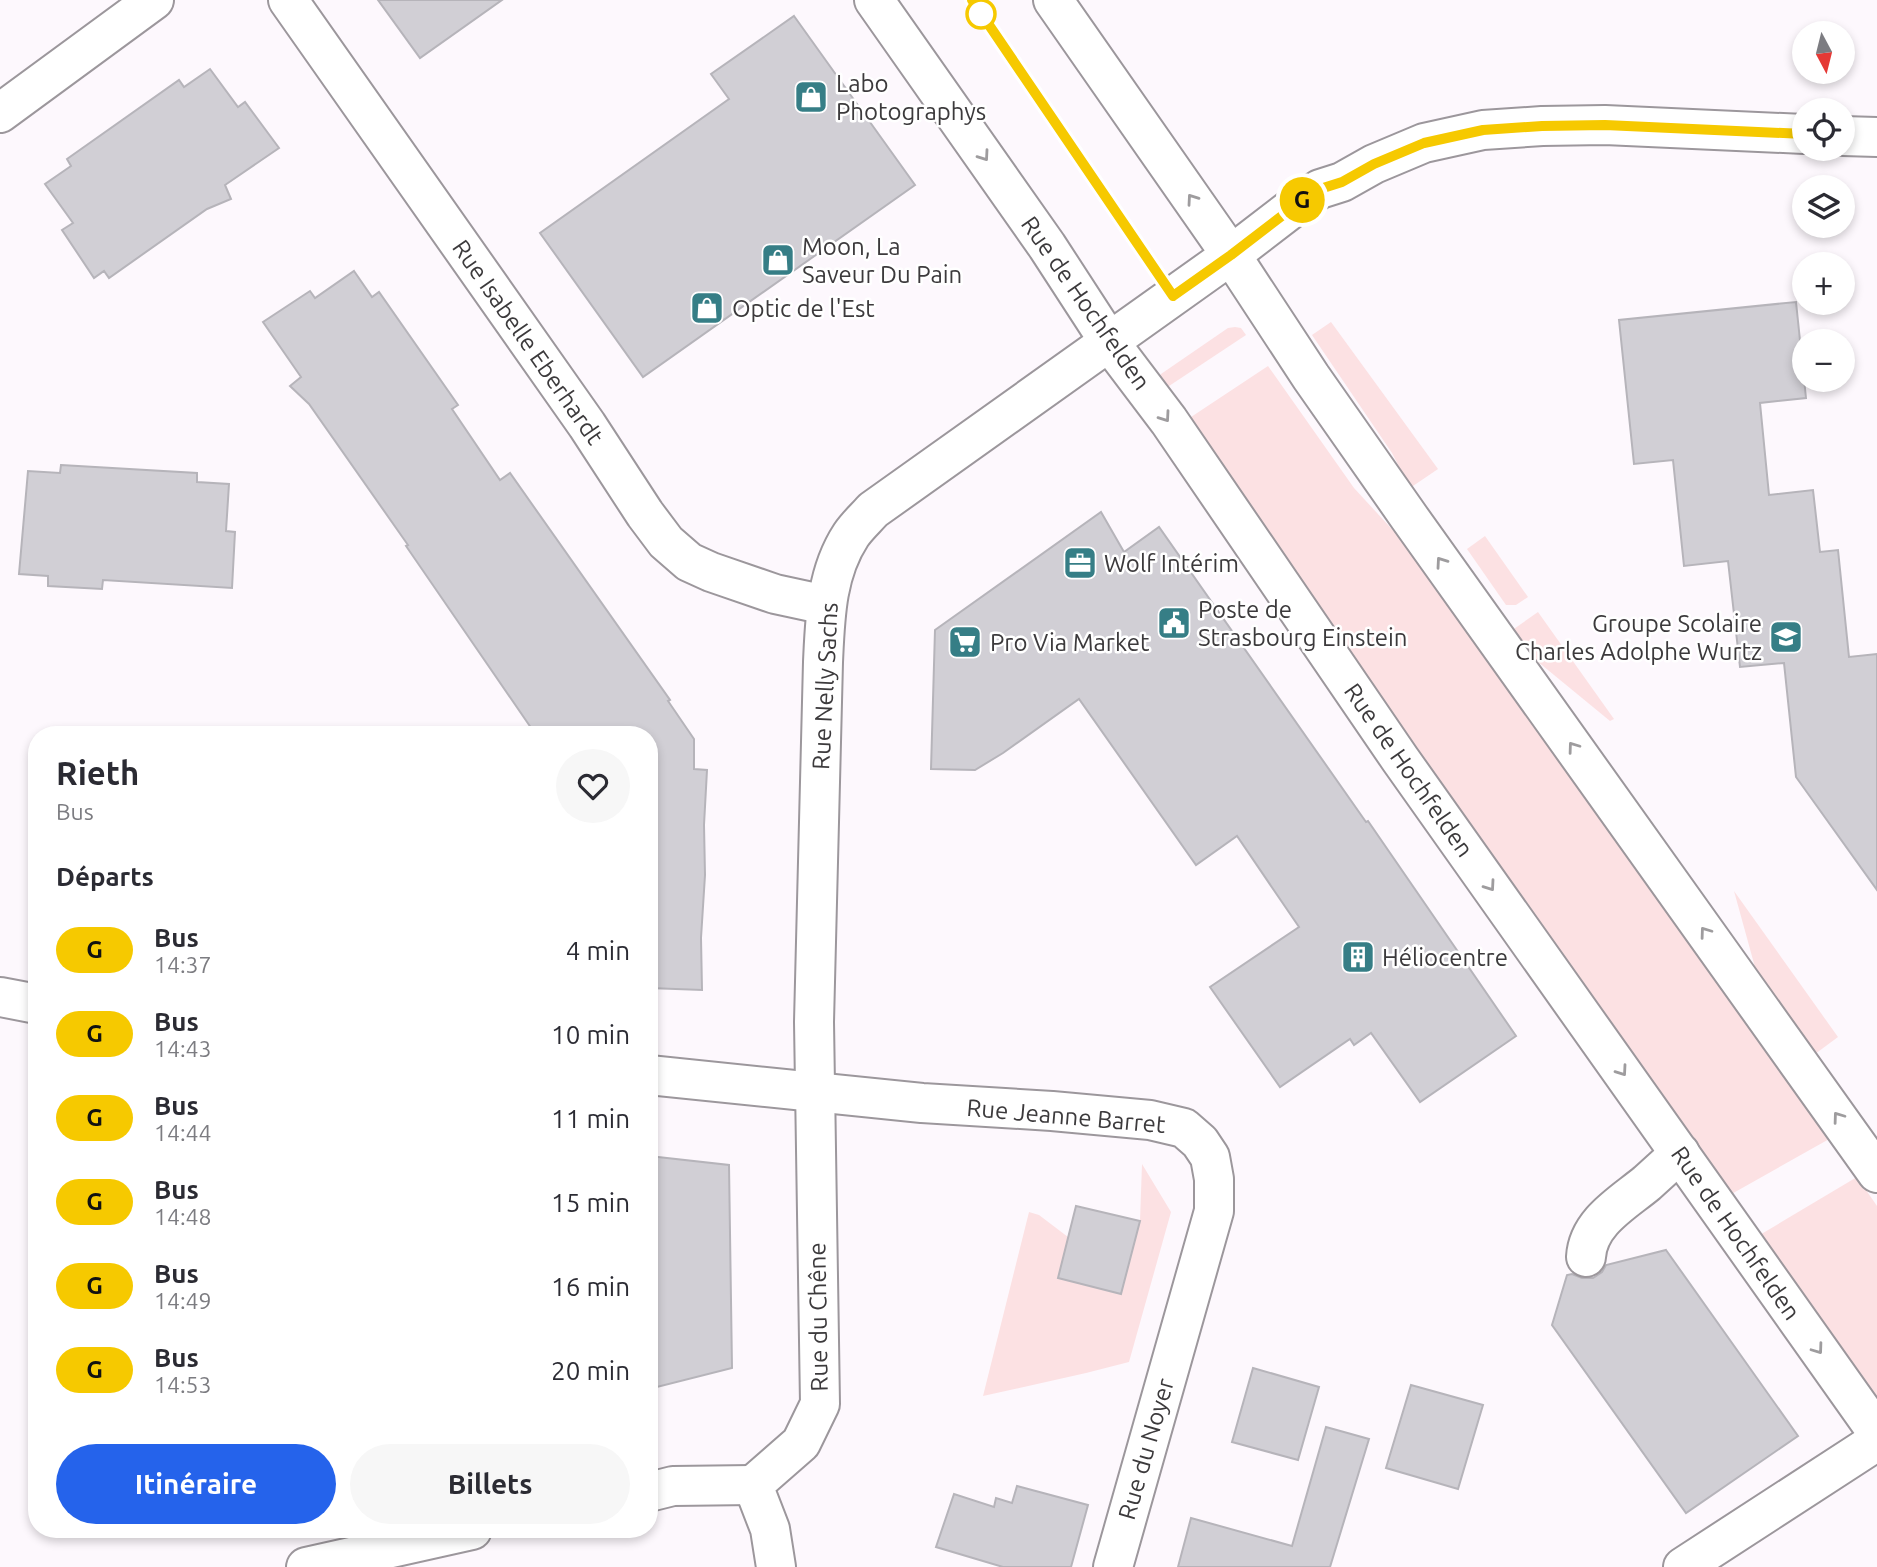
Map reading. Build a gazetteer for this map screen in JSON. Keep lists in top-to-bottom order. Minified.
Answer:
{"streets":{"street":["Rue de Hochfelden","Rue Isabelle Eberhardt","Rue Nelly Sachs","Rue Jeanne Barret","Rue du Chêne","Rue du Noyer"]},"crossings":[["Rue de Hochfelden","Rue Nelly Sachs"],["Rue Isabelle Eberhardt","Rue Nelly Sachs"],["Rue Nelly Sachs","Rue Jeanne Barret"],["Rue Nelly Sachs","Rue du Chêne"],["Rue Jeanne Barret","Rue du Chêne"],["Rue Jeanne Barret","Rue du Noyer"]],"places":{"shop":["Labo Photographys","Moon, La Saveur Du Pain","Optic de l'Est"],"office":["Wolf Intérim"],"public building":["Poste de Strasbourg Einstein"],"school or university":["Groupe Scolaire Charles Adolphe Wurtz"],"supermarket":["Pro Via Market"],"building":["Héliocentre"]},"lines":["bus line G"],"north":"bottom","page":{"on_map":"G","map_buttons":["+","−"],"heading":[["Rieth","Bus"],"Départs"],"list":[{"mark":"G","name":"Bus","note":"14:37","value":"4 min"},{"mark":"G","name":"Bus","note":"14:43","value":"10 min"},{"mark":"G","name":"Bus","note":"14:44","value":"11 min"},{"mark":"G","name":"Bus","note":"14:48","value":"15 min"},{"mark":"G","name":"Bus","note":"14:49","value":"16 min"},{"mark":"G","name":"Bus","note":"14:53","value":"20 min"}],"buttons":["Itinéraire","Billets"]}}
